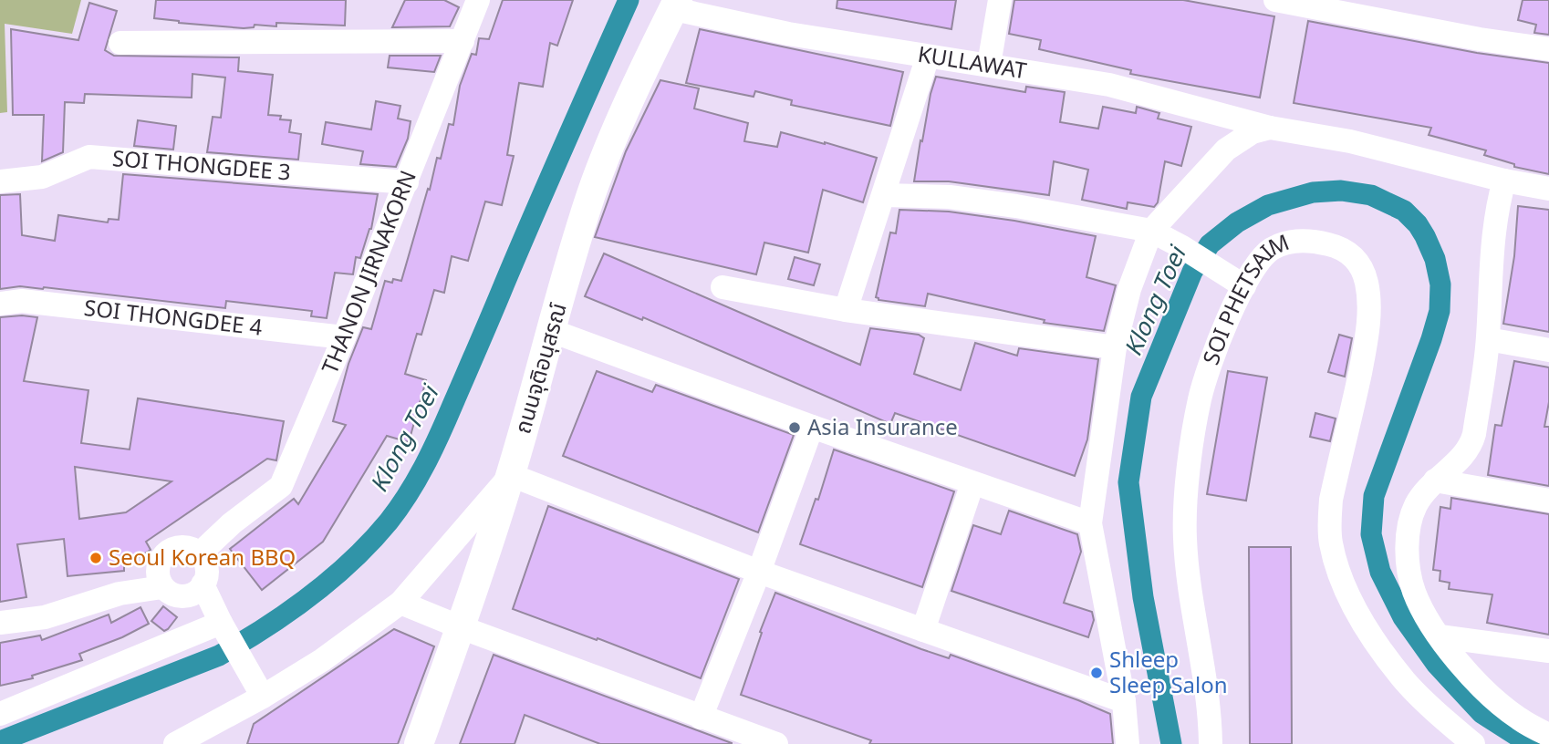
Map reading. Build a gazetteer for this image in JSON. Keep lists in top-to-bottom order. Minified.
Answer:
{"streets":{"street":["KULLAWAT","SOI THONGDEE 3","THANON JIRNAKORN","SOI PHETSAIM","SOI THONGDEE 4","ถนนจุติอนุสรณ์"]},"crossings":[["KULLAWAT","ถนนจุติอนุสรณ์"],["SOI THONGDEE 3","THANON JIRNAKORN"],["THANON JIRNAKORN","SOI THONGDEE 4"]],"water":["Klong Toei"],"places":["Asia Insurance","Seoul Korean BBQ","Shleep Sleep Salon"]}
